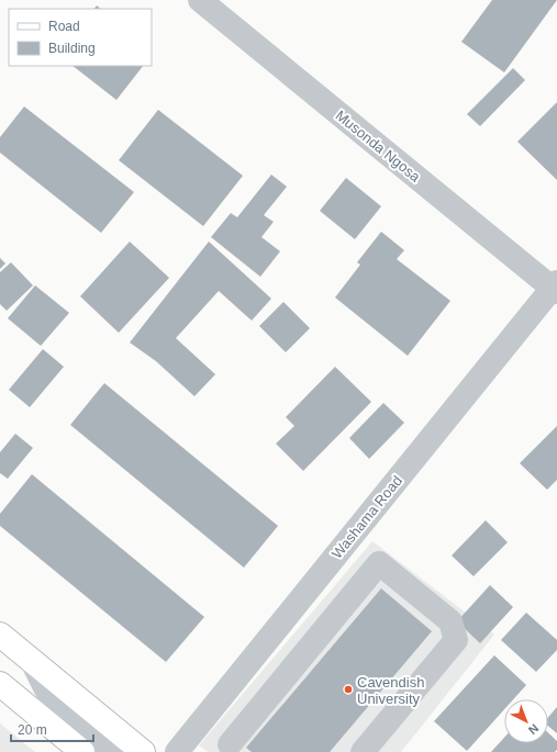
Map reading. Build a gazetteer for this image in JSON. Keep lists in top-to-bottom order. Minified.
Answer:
{"streets":{"street":["Musonda Ngosa","Washama Road"]},"crossings":[["Musonda Ngosa","Washama Road"]],"places":["Cavendish University"],"legend":["Road","Building"],"scale_bar":"20 m","north":"bottom right"}
